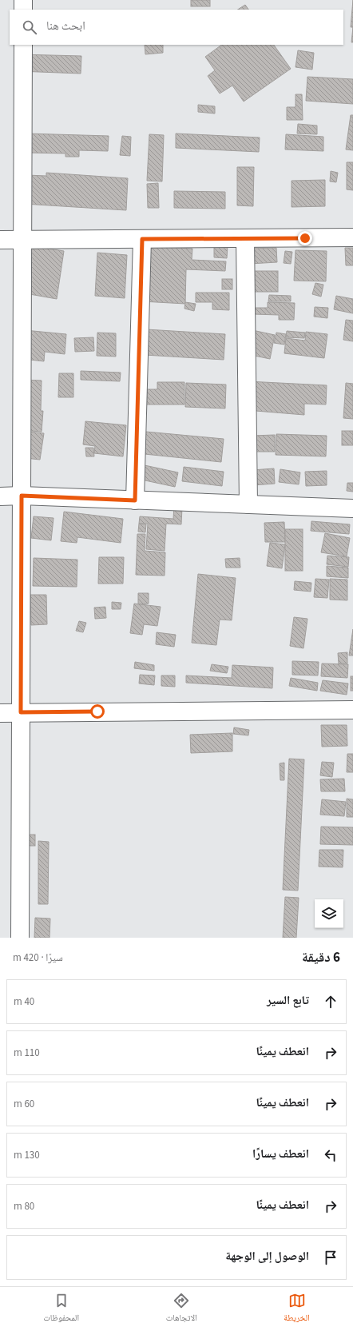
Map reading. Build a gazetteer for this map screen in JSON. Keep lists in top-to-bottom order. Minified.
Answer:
{"page":{"search":"ابحث هنا","heading":["6 دقيقة","سيرًا · 420 m"],"list":[["تابع السير","40 m"],["انعطف يمينًا","110 m"],["انعطف يمينًا","60 m"],["انعطف يسارًا","130 m"],["انعطف يمينًا","80 m"],"الوصول إلى الوجهة"],"nav":["الخريطة","الاتجاهات","المحفوظات"]}}
